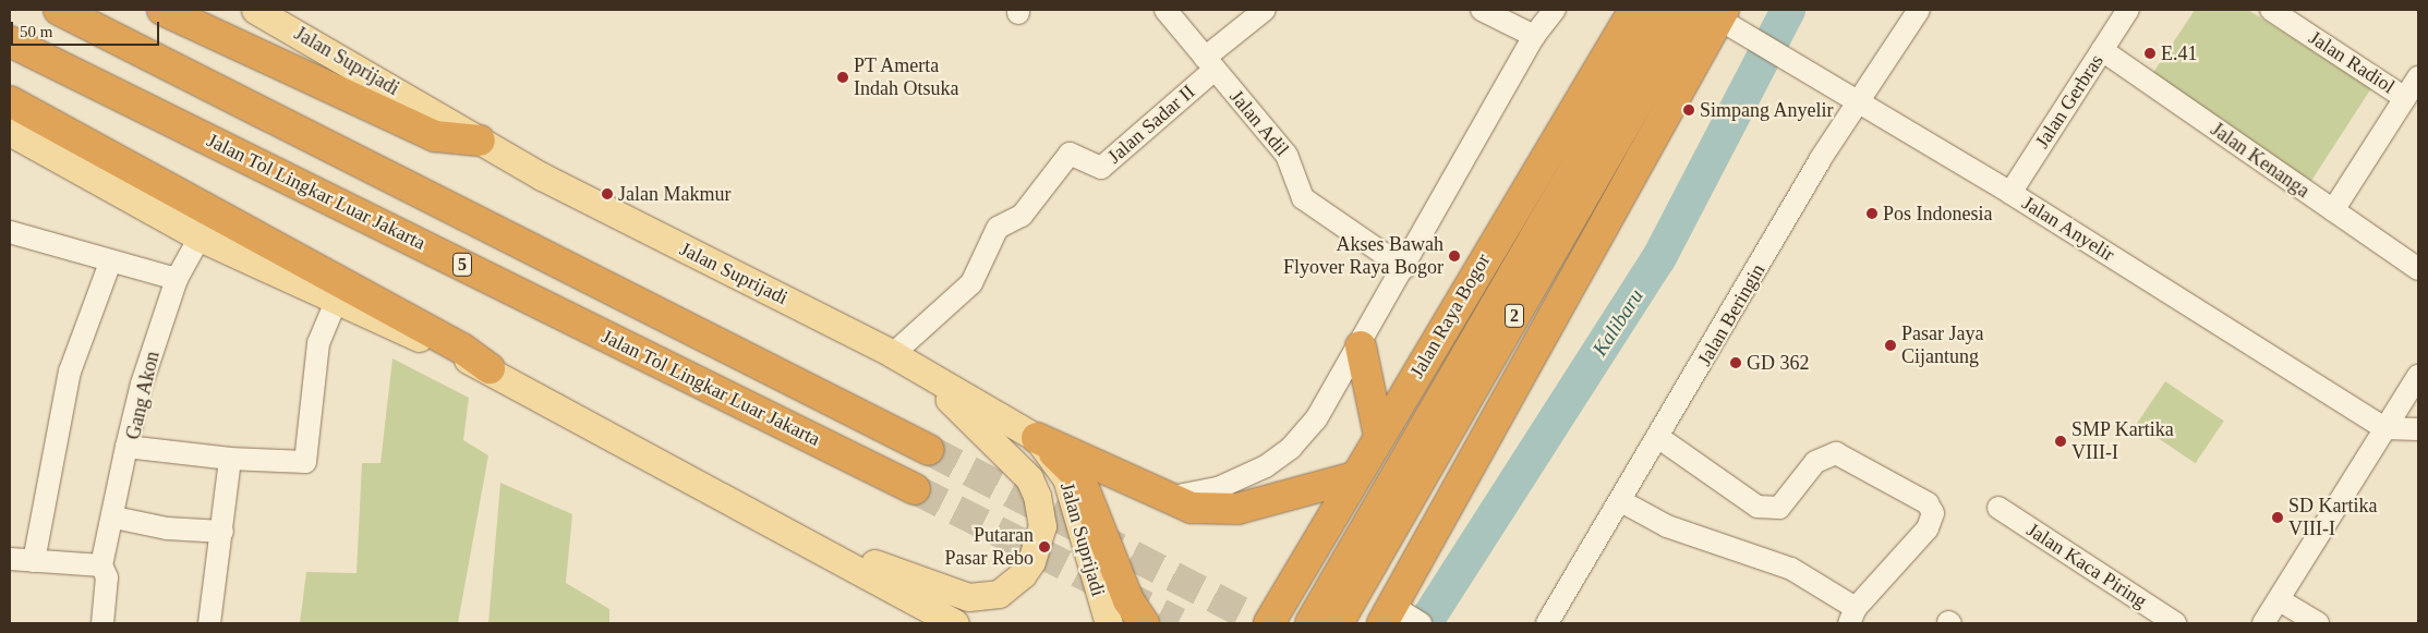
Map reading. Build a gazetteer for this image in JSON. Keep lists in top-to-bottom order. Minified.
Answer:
{"streets":{"highway":["Jalan Tol Lingkar Luar Jakarta","5","Jalan Raya Bogor","2"],"main road":["Jalan Suprijadi"],"street":["Jalan Radiol","Jalan Gerbras","Jalan Adil","Jalan Sadar II","Jalan Kenanga","Jalan Anyelir","Jalan Beringin","Gang Akon","Jalan Kaca Piring"]},"crossings":[["Jalan Suprijadi","Jalan Sadar II"],["Jalan Gerbras","Jalan Kenanga"],["Jalan Gerbras","Jalan Anyelir"],["Jalan Adil","Jalan Sadar II"],["Jalan Anyelir","Jalan Beringin"],["Jalan Anyelir","2"]],"water":["Kalibaru"],"places":["E.41","PT Amerta Indah Otsuka","Simpang Anyelir","Jalan Makmur","Pos Indonesia","Akses Bawah Flyover Raya Bogor","Pasar Jaya Cijantung","GD 362","SMP Kartika VIII-I","SD Kartika VIII-I","Putaran Pasar Rebo"],"scale_bar":"50 m"}
